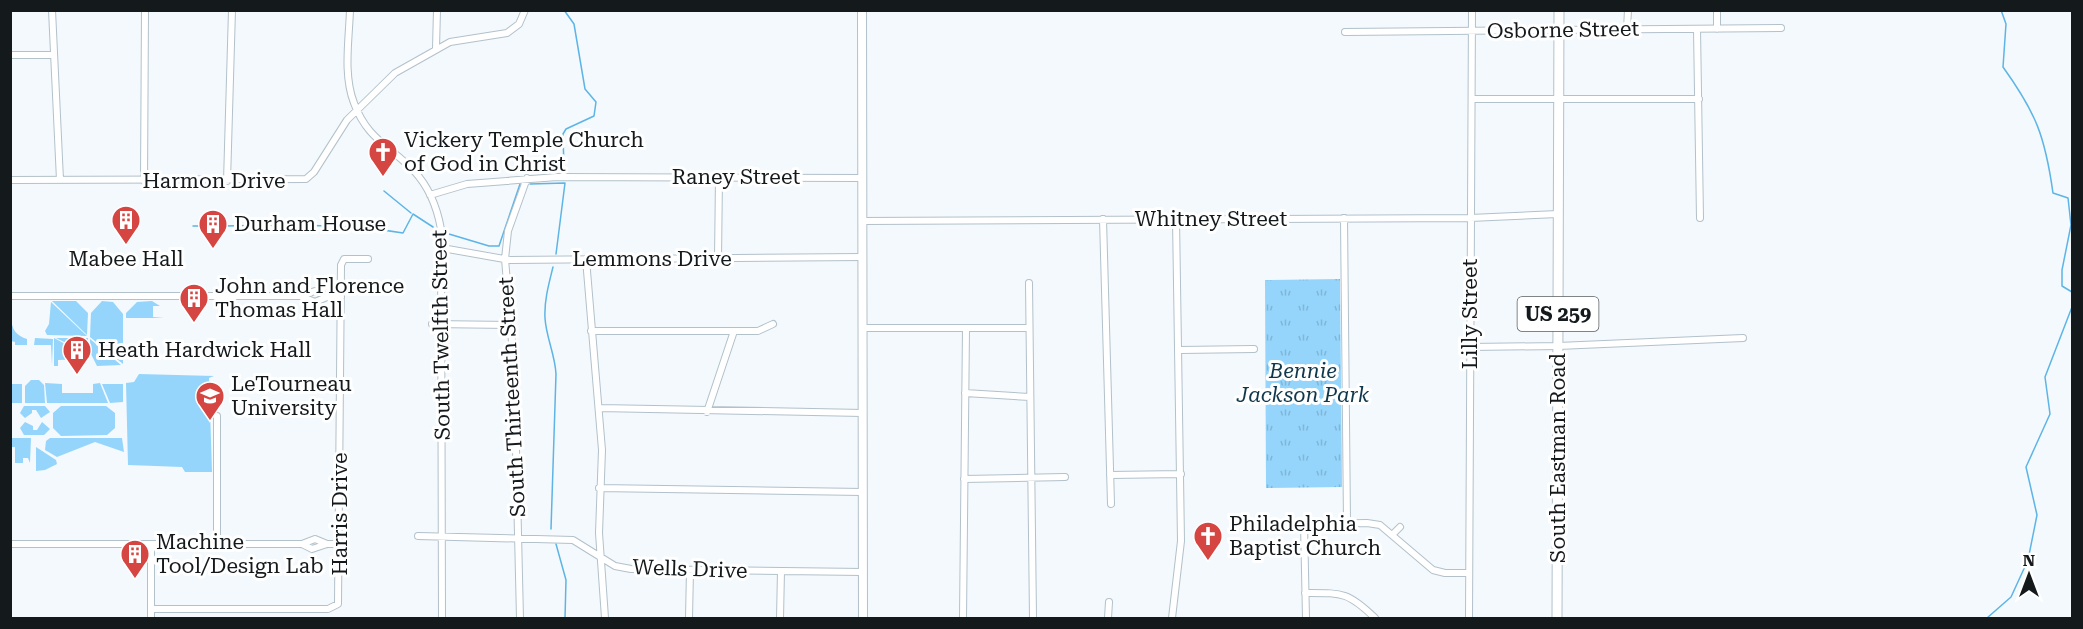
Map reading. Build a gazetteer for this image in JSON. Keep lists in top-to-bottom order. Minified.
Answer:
{"streets":{"main road":["US 259","South Eastman Road"],"street":["Osborne Street","Raney Street","Harmon Drive","Whitney Street","Lemmons Drive","Lilly Street","South Twelfth Street","South Thirteenth Street","Harris Drive","Wells Drive"]},"crossings":[["Osborne Street","Lilly Street"],["Osborne Street","South Eastman Road"],["Raney Street","South Twelfth Street"],["Raney Street","South Thirteenth Street"],["Harmon Drive","South Twelfth Street"],["Whitney Street","Lilly Street"],["Whitney Street","South Eastman Road"],["Lemmons Drive","South Twelfth Street"],["Lemmons Drive","South Thirteenth Street"],["South Twelfth Street","Wells Drive"],["South Thirteenth Street","Wells Drive"]],"parks":["Bennie Jackson Park"],"places":{"church":["Vickery Temple Church of God in Christ","Philadelphia Baptist Church"],"building":["Mabee Hall","Durham House","John and Florence Thomas Hall","Heath Hardwick Hall","Machine Tool/Design Lab"],"school or university":["LeTourneau University"]},"north":"top"}
